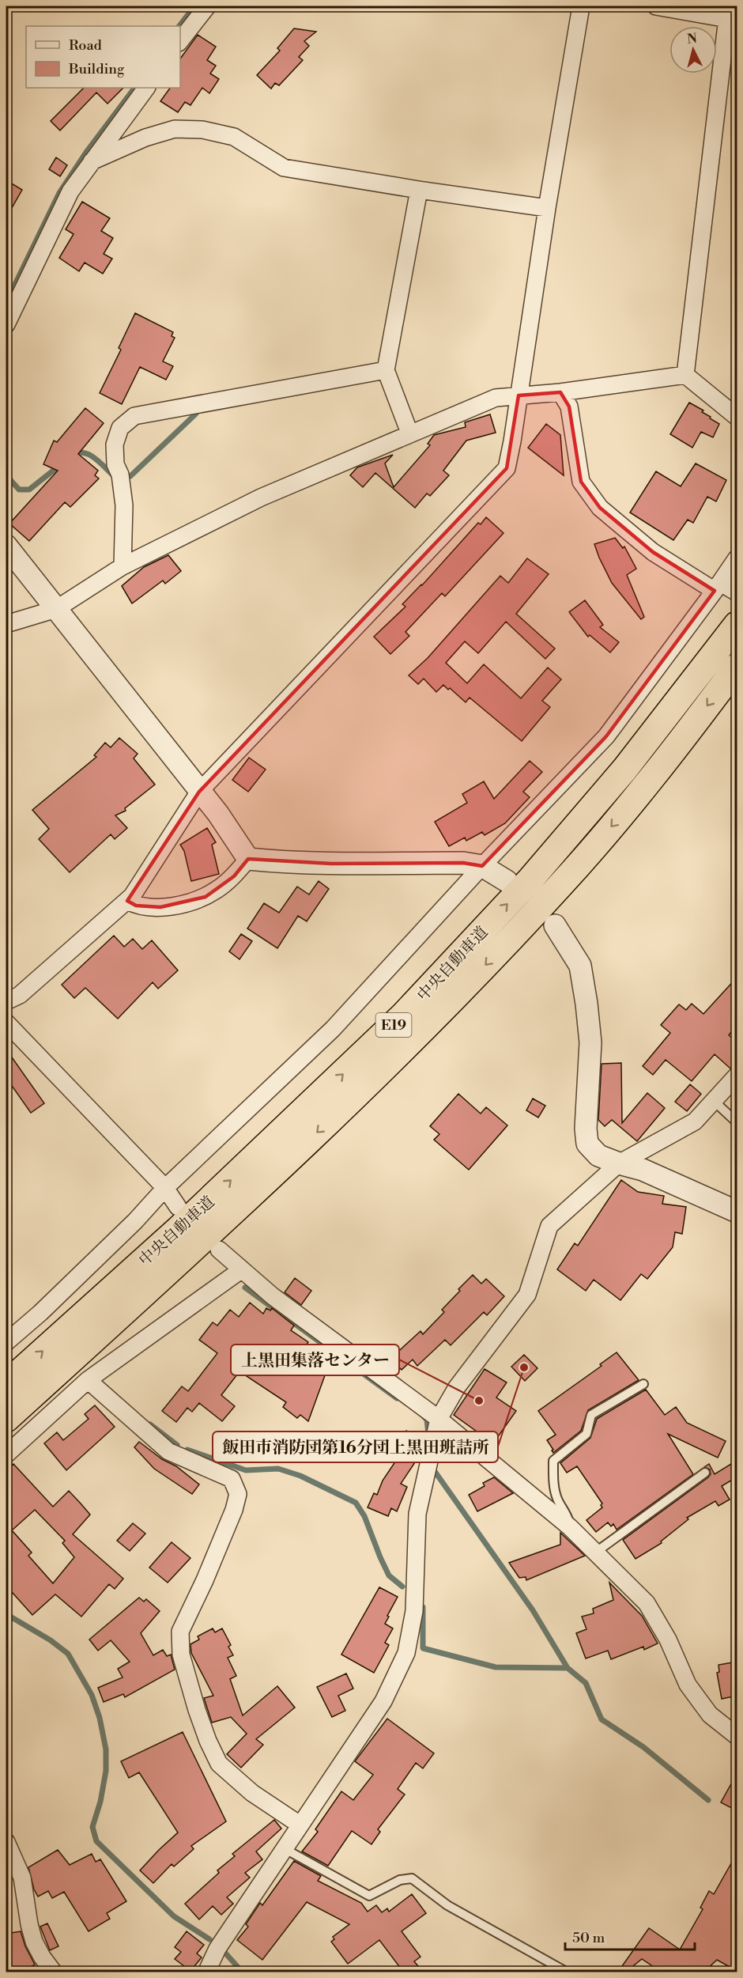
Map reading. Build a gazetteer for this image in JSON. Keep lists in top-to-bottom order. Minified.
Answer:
{"streets":{"highway":["中央自動車道","E19"]},"places":["飯田市消防団第16分団上黒田班詰所","上黒田集落センター"],"legend":["Road","Building"],"scale_bar":"50 m","north":"top"}
